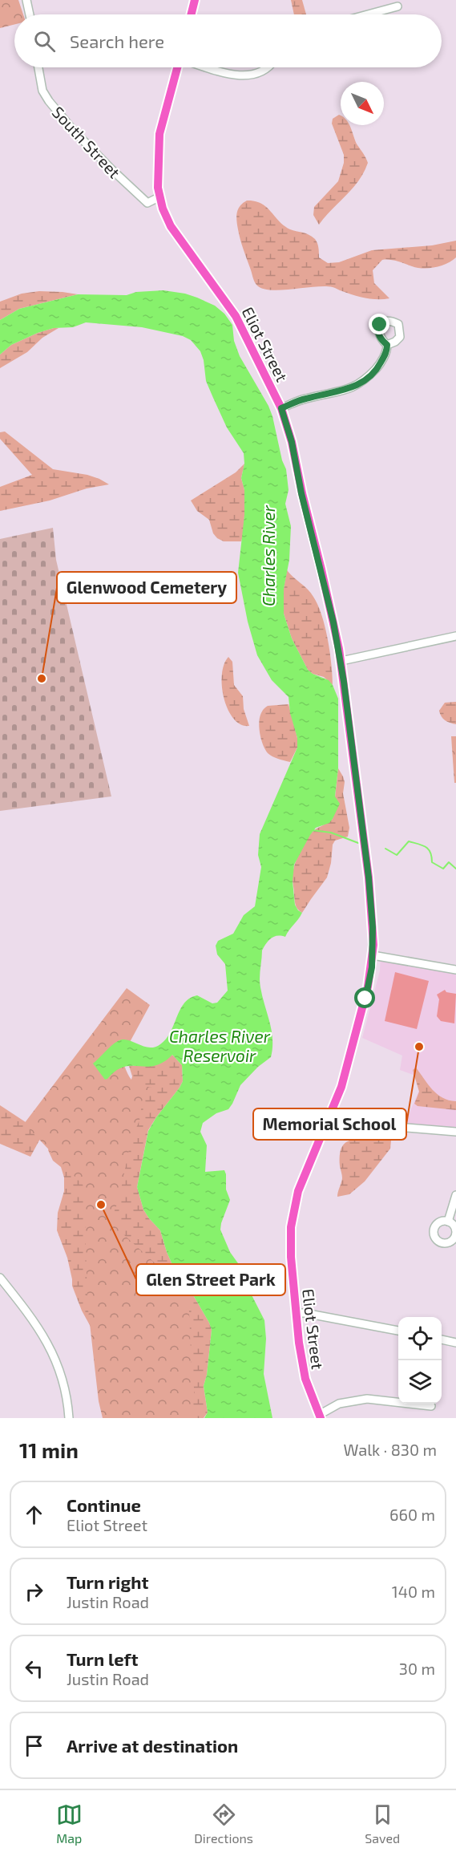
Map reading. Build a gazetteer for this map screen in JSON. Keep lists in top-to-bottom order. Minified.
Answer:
{"streets":{"main road":["Eliot Street"],"street":["South Street"]},"crossings":[["South Street","Eliot Street"]],"water":["Charles River","Charles River Reservoir"],"places":["Glenwood Cemetery","Memorial School","Glen Street Park"],"north":"bottom right","page":{"search":"Search here","heading":["11 min","Walk · 830 m"],"list":[["Continue","Eliot Street","660 m"],["Turn right","Justin Road","140 m"],["Turn left","Justin Road","30 m"],"Arrive at destination"],"nav":["Map","Directions","Saved"]}}
